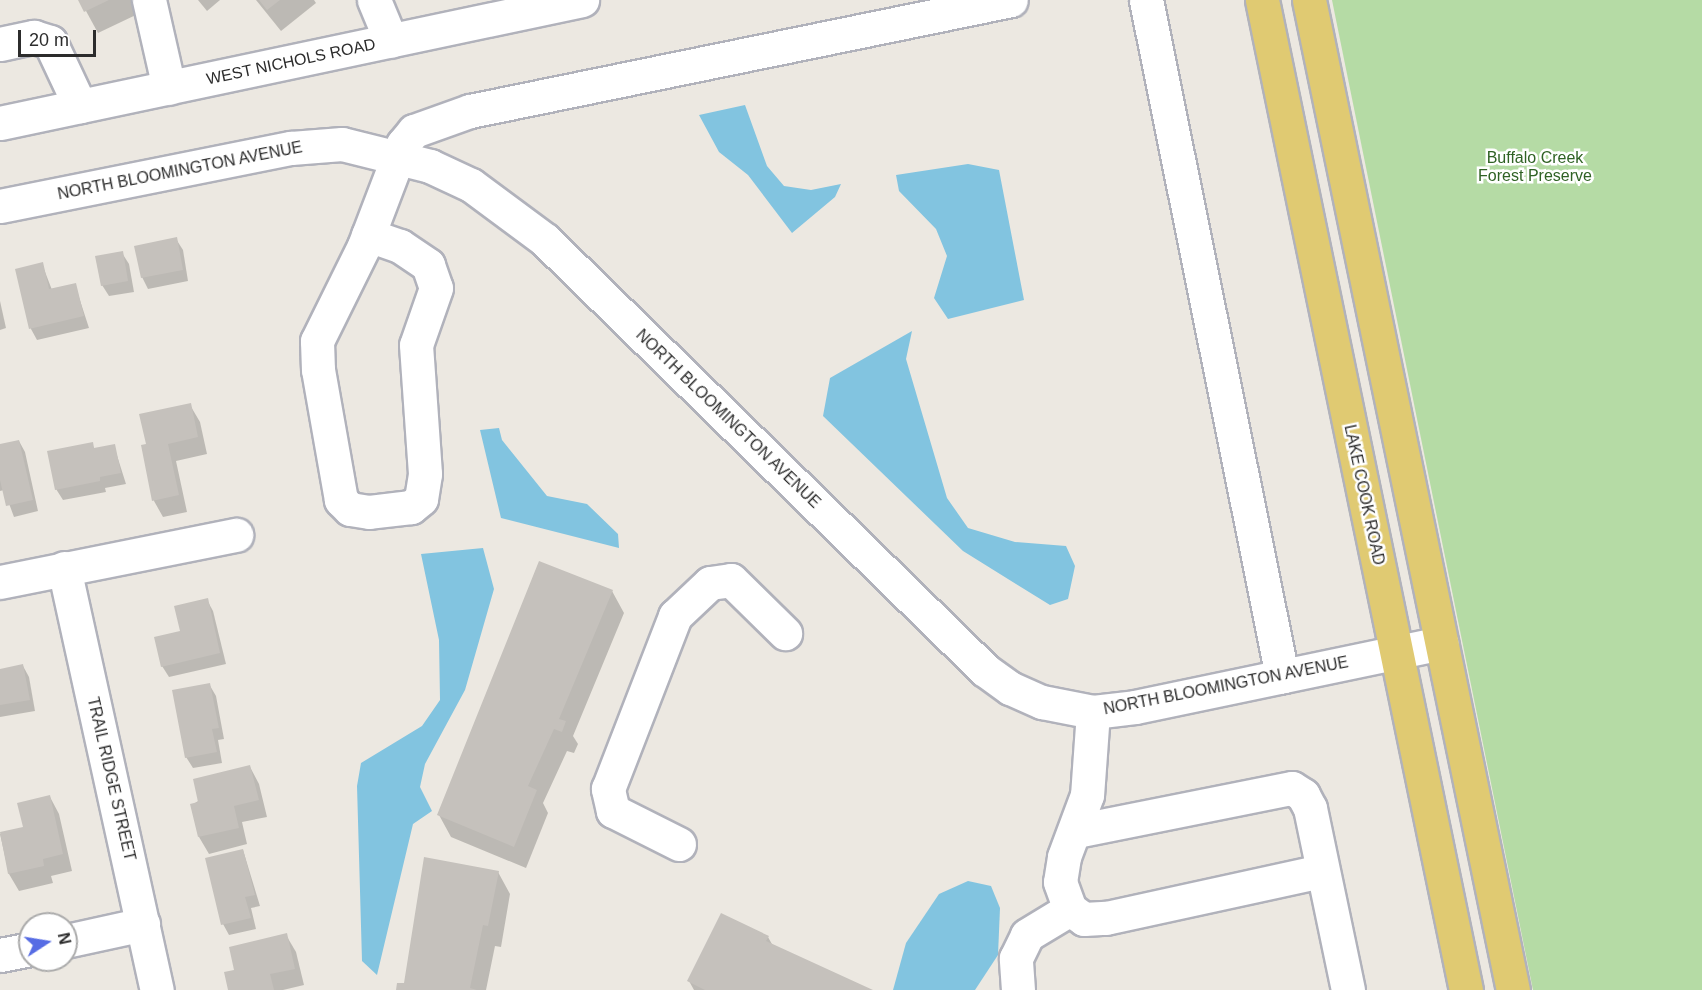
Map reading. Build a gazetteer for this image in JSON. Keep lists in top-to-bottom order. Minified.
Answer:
{"streets":{"main road":["LAKE COOK ROAD"],"street":["WEST NICHOLS ROAD","NORTH BLOOMINGTON AVENUE","TRAIL RIDGE STREET"]},"crossings":[["NORTH BLOOMINGTON AVENUE","LAKE COOK ROAD"]],"parks":["Buffalo Creek Forest Preserve"],"scale_bar":"20 m","north":"right"}
